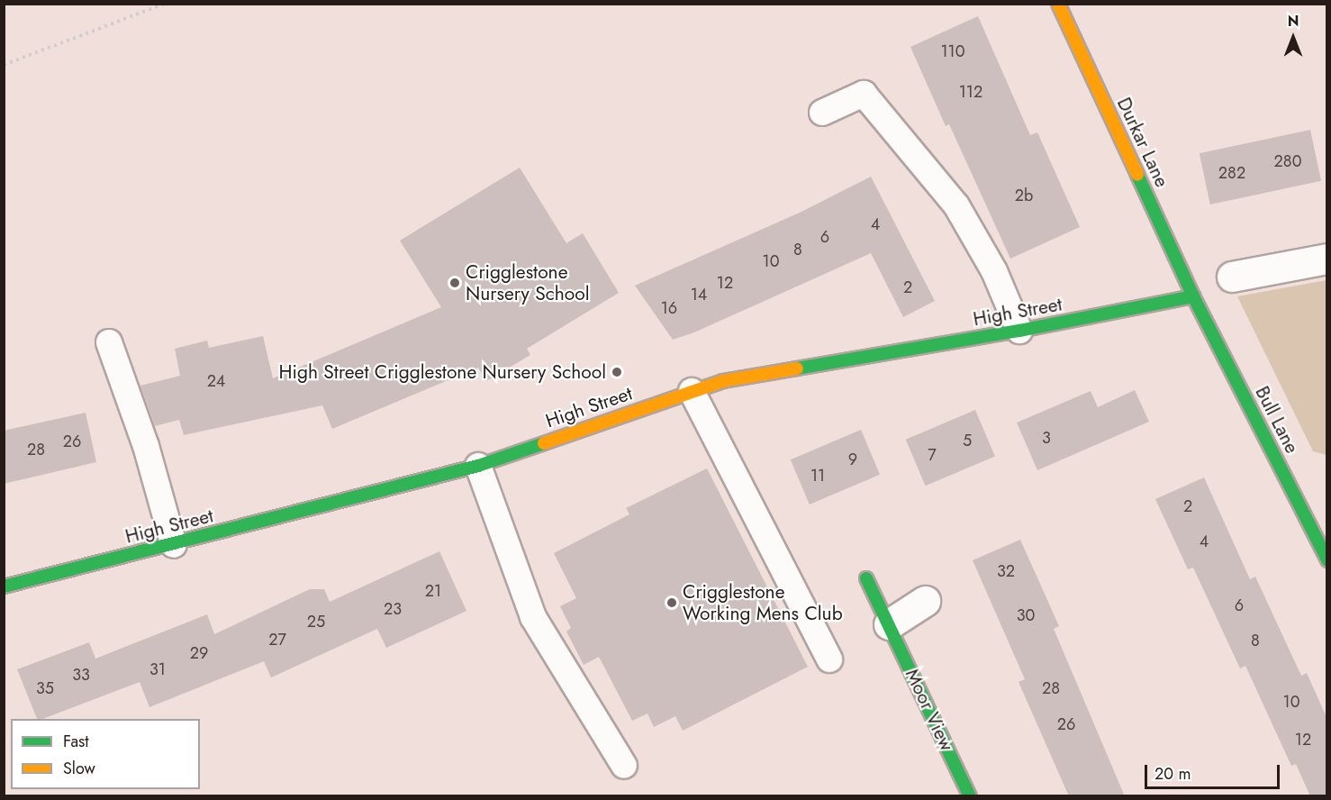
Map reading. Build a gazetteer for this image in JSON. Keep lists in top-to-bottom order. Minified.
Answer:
{"streets":{"street":["Durkar Lane","High Street","Bull Lane","Moor View"]},"crossings":[["Durkar Lane","High Street"],["Durkar Lane","Bull Lane"],["High Street","Bull Lane"]],"places":["Crigglestone Nursery School","High Street Crigglestone Nursery School","Crigglestone Working Mens Club"],"house_numbers":["110","112","280","282","2b","4","6","8","10","12","2","14","16","24","3","5","26","28","7","9","11","2","4","32","21","6","23","30","25","27","8","29","31","33","35","28","10","26","12"],"legend":["Fast","Slow"],"scale_bar":"20 m","north":"top"}
